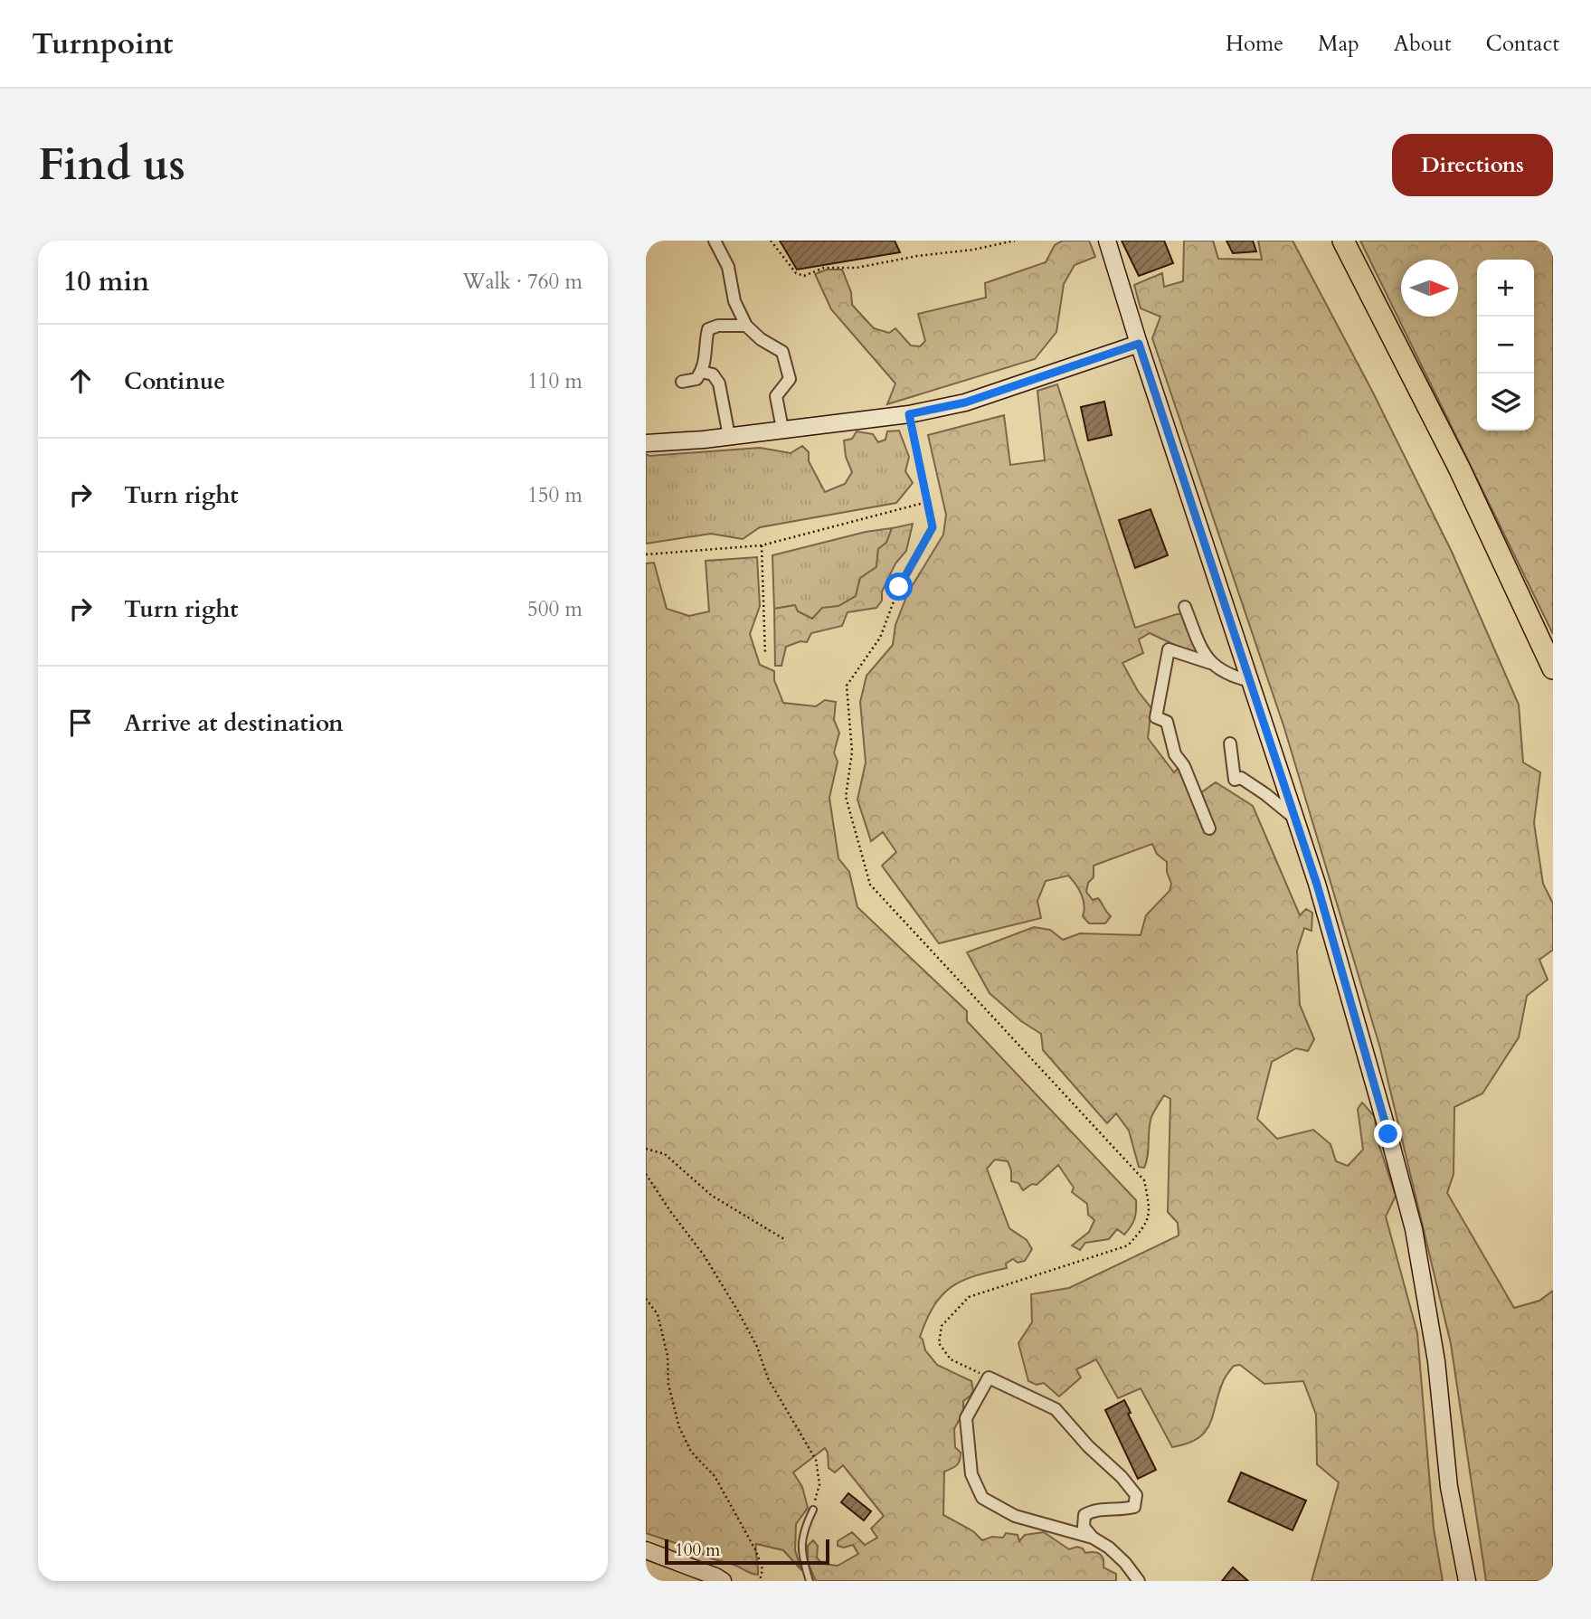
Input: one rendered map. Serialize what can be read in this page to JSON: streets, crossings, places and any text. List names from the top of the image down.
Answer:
{
  "scale_bar": "100 m",
  "north": "right",
  "page": {
    "header": "Turnpoint",
    "nav": [
      "Home",
      "Map",
      "About",
      "Contact"
    ],
    "buttons": "Directions",
    "title": "Find us",
    "heading": ["10 min", "Walk · 760 m"],
    "map_buttons": ["+", "−"],
    "list": [
      ["Continue", "110 m"],
      ["Turn right", "150 m"],
      ["Turn right", "500 m"],
      "Arrive at destination"
    ],
    "scale": "100 m"
  }
}
